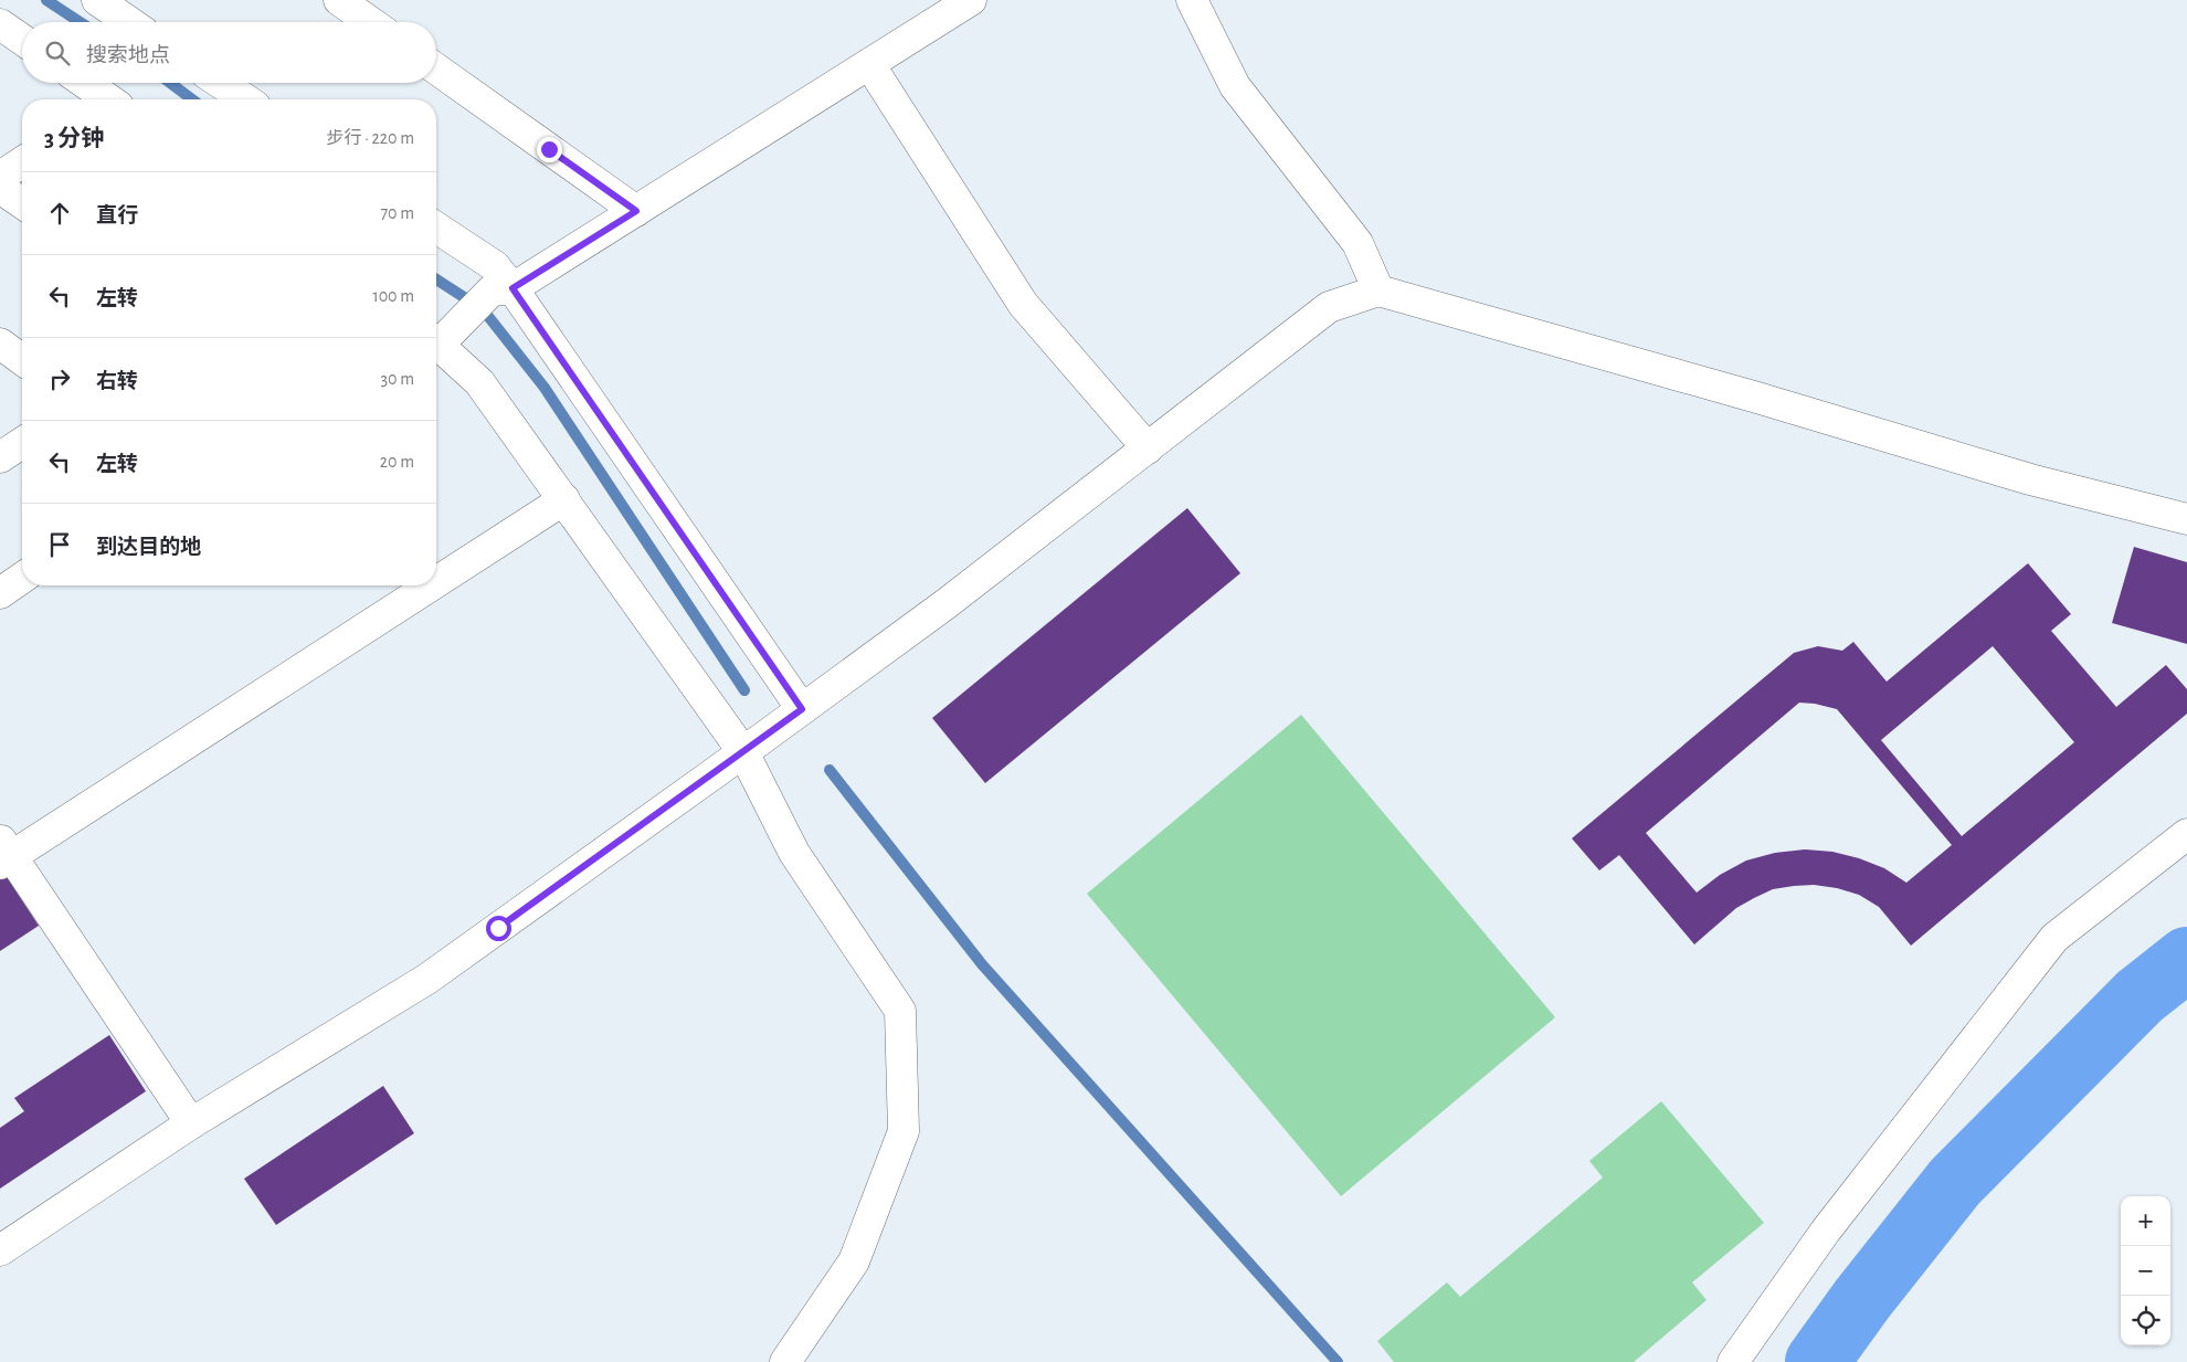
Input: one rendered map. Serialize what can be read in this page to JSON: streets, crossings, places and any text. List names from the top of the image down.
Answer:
{
  "page": {
    "search": "搜索地点",
    "heading": ["3 分钟", "步行 · 220 m"],
    "list": [
      ["直行", "70 m"],
      ["左转", "100 m"],
      ["右转", "30 m"],
      ["左转", "20 m"],
      "到达目的地"
    ],
    "map_buttons": ["+", "−"]
  }
}
